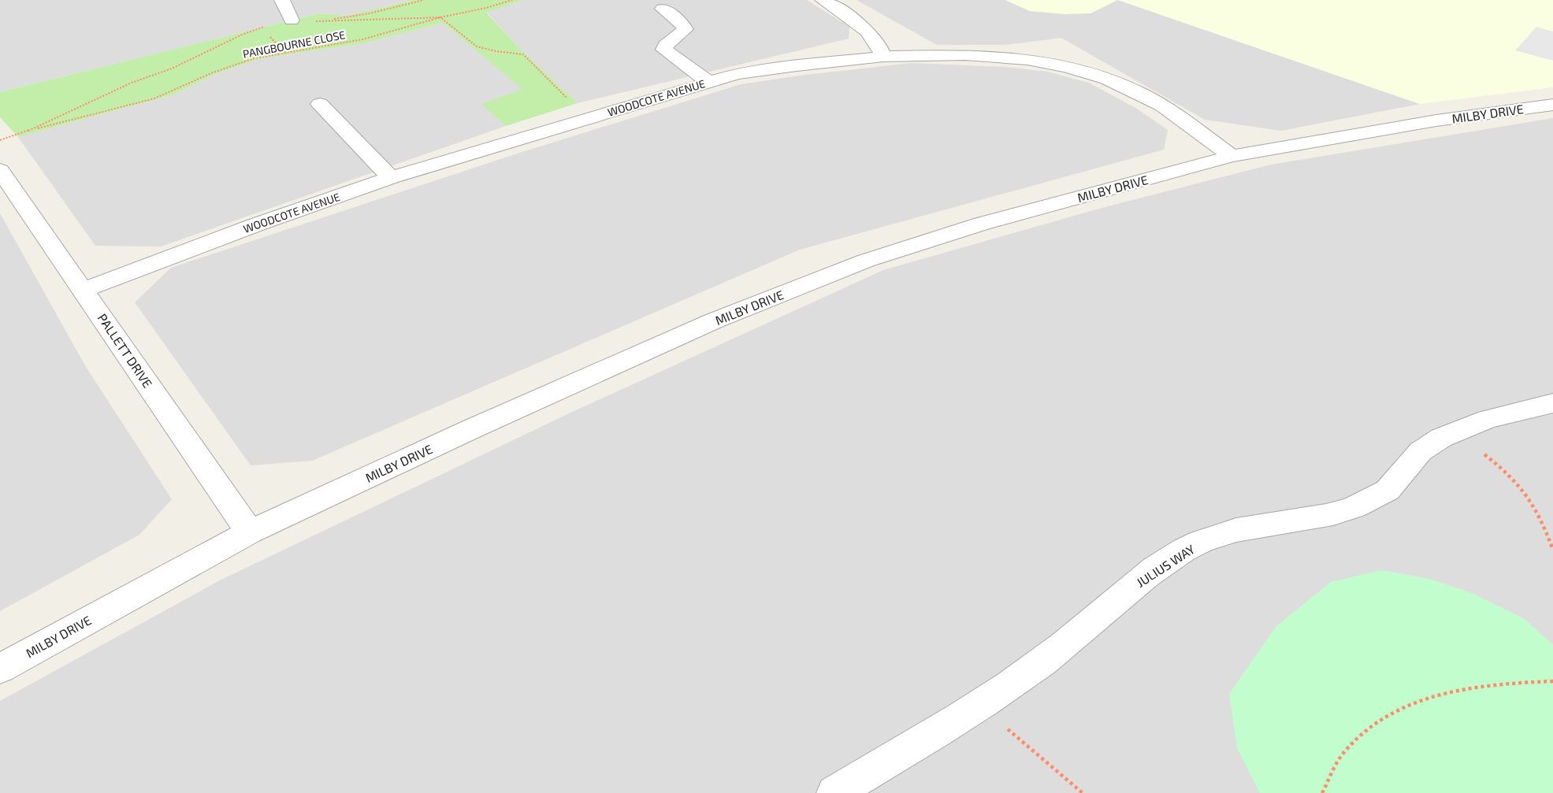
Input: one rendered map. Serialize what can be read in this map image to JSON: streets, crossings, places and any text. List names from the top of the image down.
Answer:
{
  "streets": {
    "street": [
      "WOODCOTE AVENUE",
      "MILBY DRIVE",
      "PALLETT DRIVE",
      "JULIUS WAY"
    ],
    "path": ["PANGBOURNE CLOSE"]
  },
  "crossings": [
    ["WOODCOTE AVENUE", "MILBY DRIVE"],
    ["WOODCOTE AVENUE", "PALLETT DRIVE"],
    ["MILBY DRIVE", "PALLETT DRIVE"]
  ]
}
